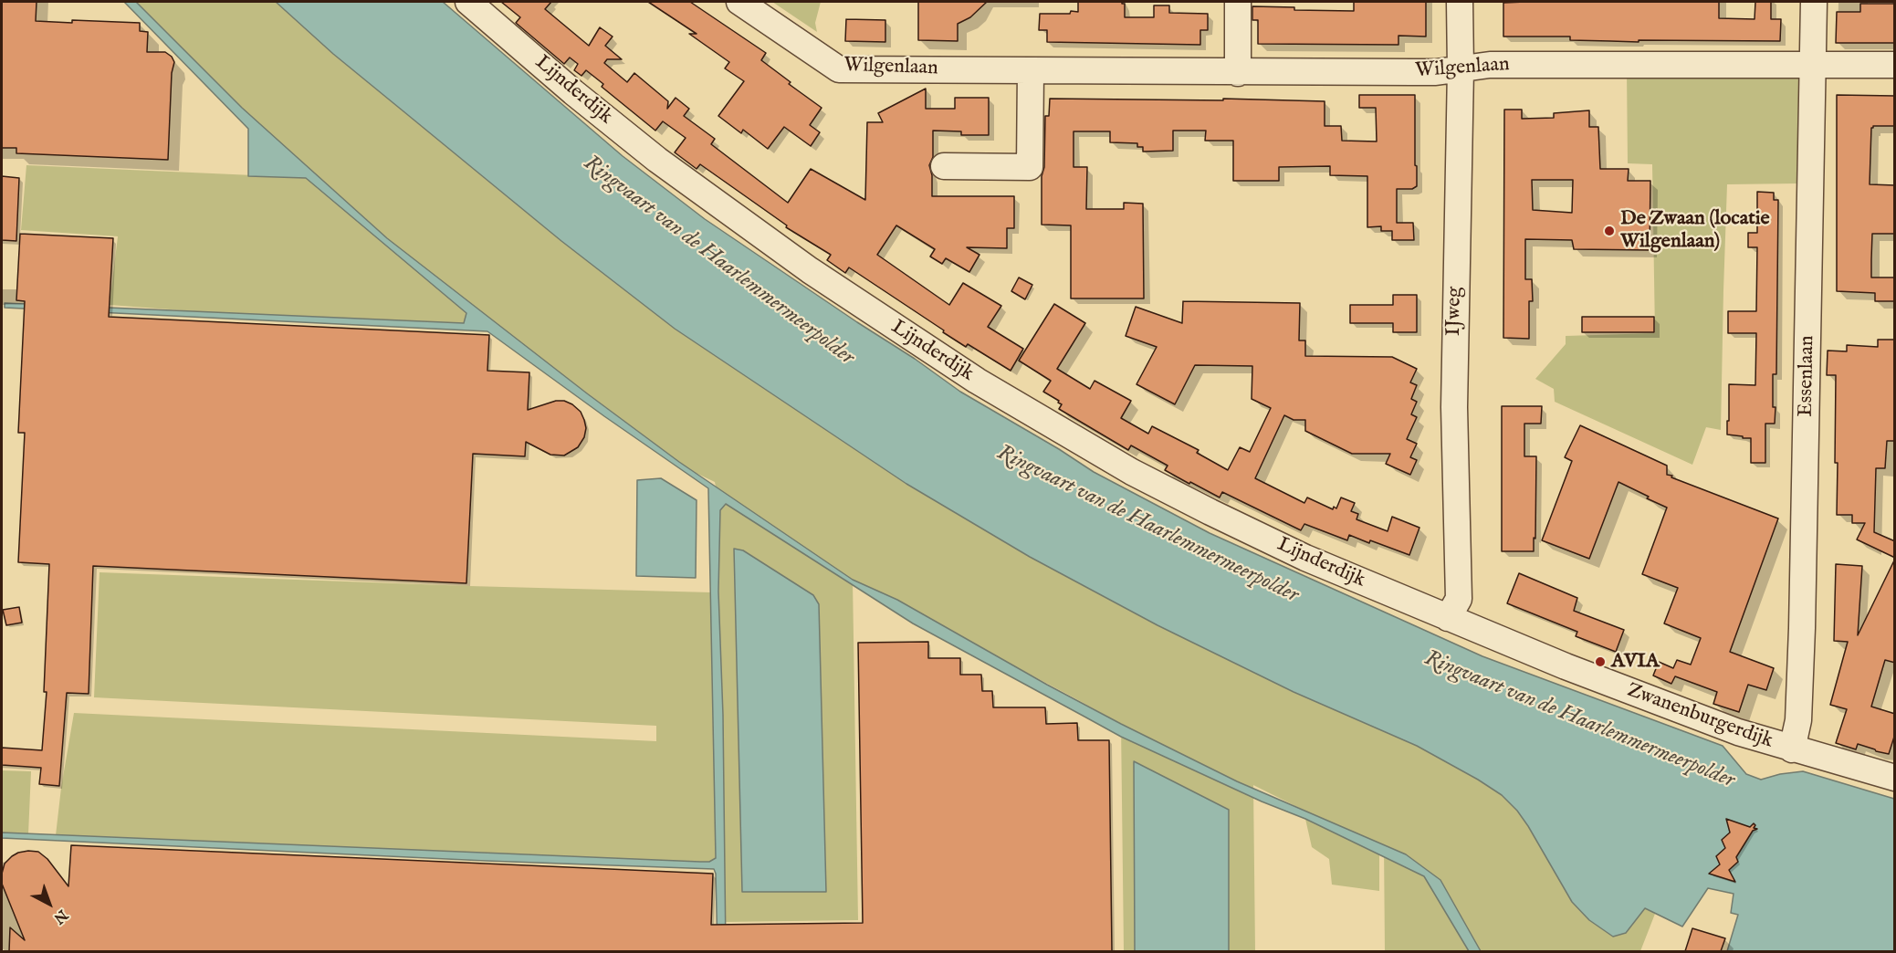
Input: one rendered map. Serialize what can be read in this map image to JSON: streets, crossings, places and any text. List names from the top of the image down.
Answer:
{
  "streets": {
    "street": [
      "Wilgenlaan",
      "Lijnderdijk",
      "IJweg",
      "Essenlaan",
      "Zwanenburgerdijk"
    ]
  },
  "crossings": [
    ["Wilgenlaan", "IJweg"],
    ["Wilgenlaan", "Essenlaan"],
    ["Lijnderdijk", "IJweg"],
    ["Lijnderdijk", "Zwanenburgerdijk"],
    ["IJweg", "Zwanenburgerdijk"],
    ["Essenlaan", "Zwanenburgerdijk"]
  ],
  "water": ["Ringvaart van de Haarlemmermeerpolder"],
  "places": ["De Zwaan (locatie Wilgenlaan)", "AVIA"],
  "north": "bottom right"
}
